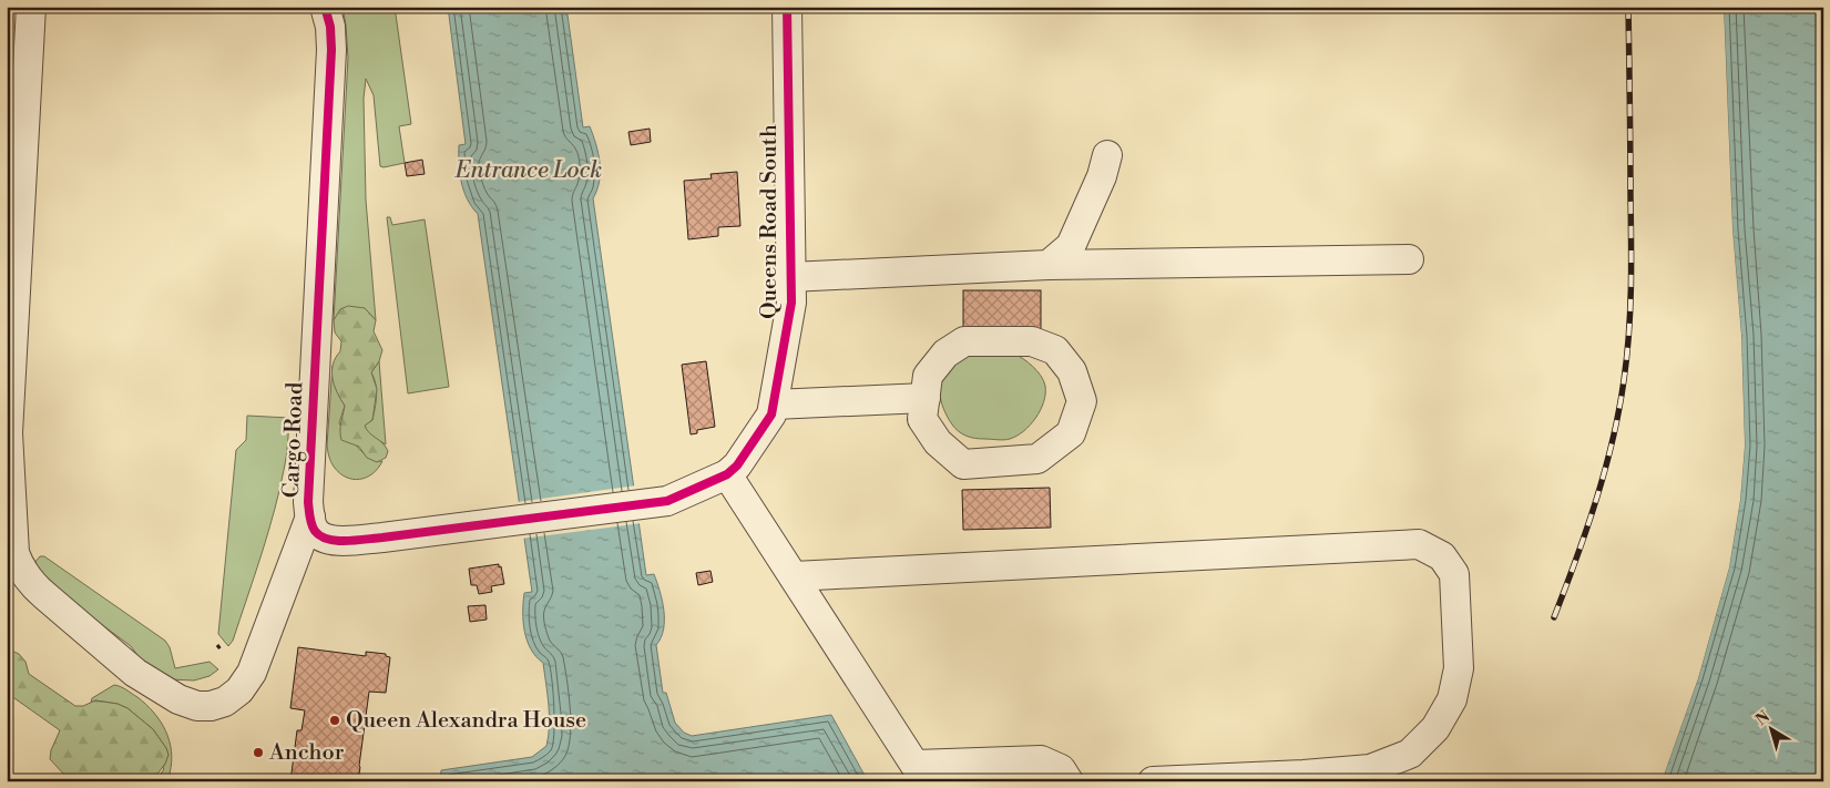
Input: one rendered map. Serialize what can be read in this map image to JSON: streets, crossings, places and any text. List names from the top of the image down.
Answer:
{
  "streets": {
    "street": ["Queens Road South", "Cargo Road"]
  },
  "crossings": [
    ["Queens Road South", "Cargo Road"]
  ],
  "water": ["Entrance Lock"],
  "places": ["Queen Alexandra House", "Anchor"],
  "north": "top left"
}
